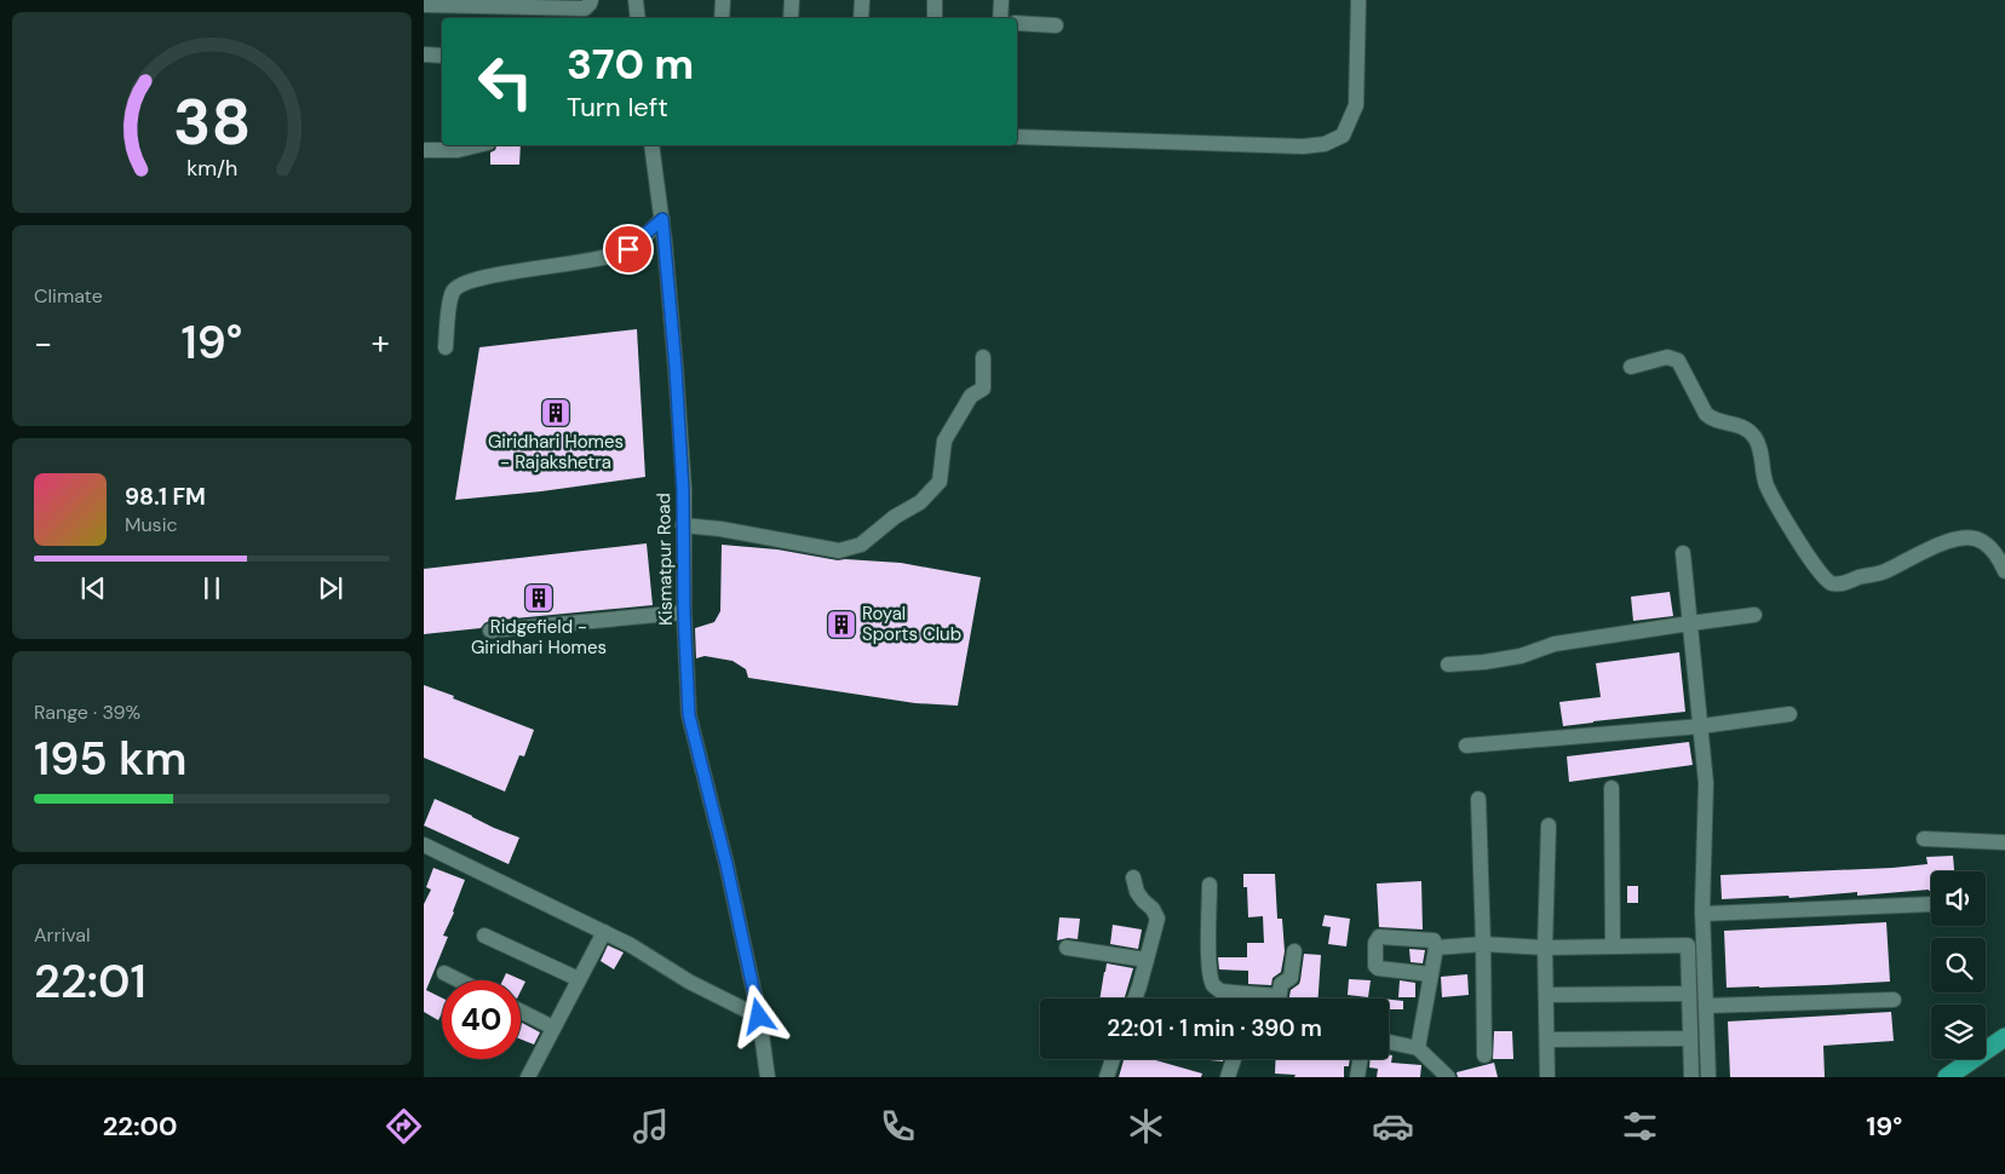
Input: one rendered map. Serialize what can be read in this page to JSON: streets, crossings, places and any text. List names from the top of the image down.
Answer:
{
  "streets": {
    "street": ["Kismatpur Road"]
  },
  "places": {
    "building": ["Giridhari Homes - Rajakshetra", "Ridgefield - Giridhari Homes", "Royal Sports Club"]
  },
  "page": {
    "turn": ["370 m", "Turn left"],
    "tile": [
      "Climate",
      ["Range · 39%", "195 km"],
      ["Arrival", "22:01"]
    ],
    "heat": ["−", "19°", "+"],
    "song": ["98.1 FM", "Music"],
    "limit": "40",
    "trip": "22:01 · 1 min · 390 m",
    "tabs": ["22:00", "19°"],
    "gauge": ["38", "km/h"]
  }
}
